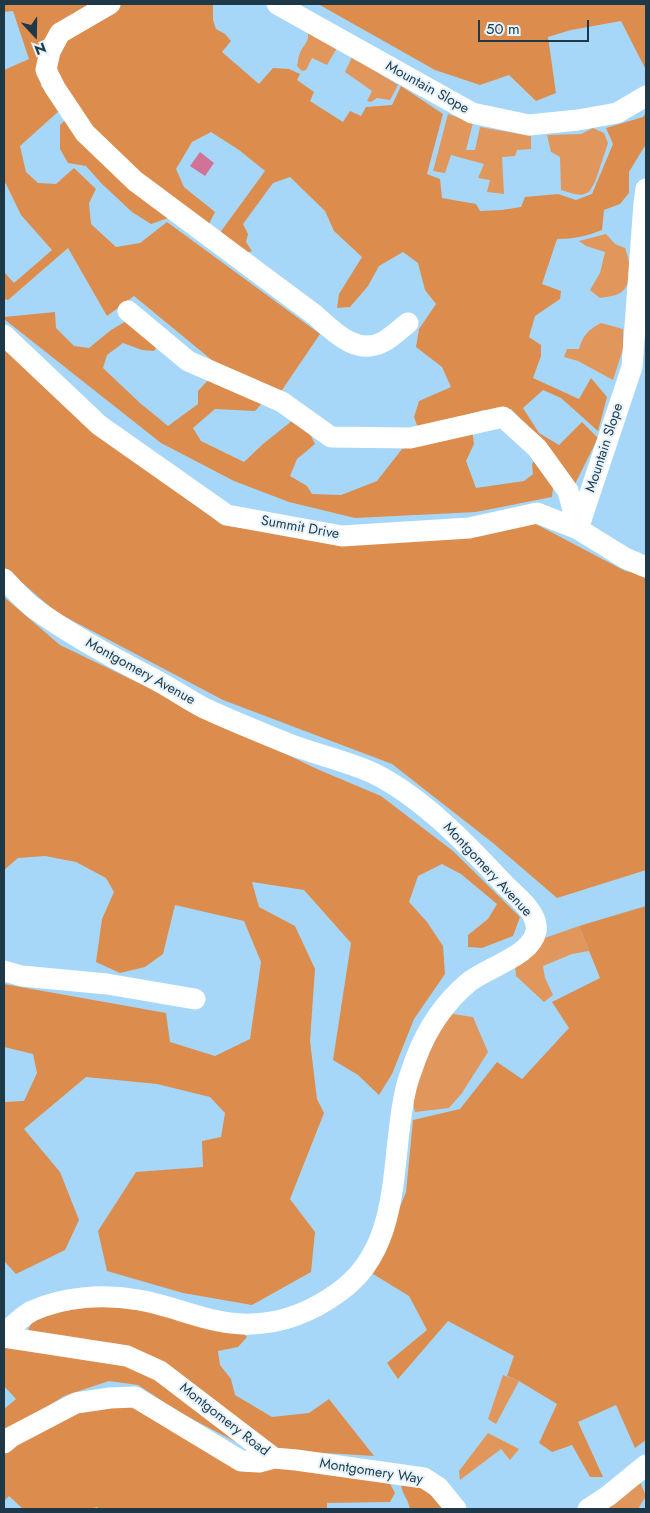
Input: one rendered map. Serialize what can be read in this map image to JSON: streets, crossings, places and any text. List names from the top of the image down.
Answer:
{
  "streets": {
    "street": [
      "Mountain Slope",
      "Summit Drive",
      "Montgomery Avenue",
      "Montgomery Road",
      "Montgomery Way"
    ]
  },
  "crossings": [
    ["Mountain Slope", "Summit Drive"],
    ["Montgomery Avenue", "Montgomery Road"],
    ["Montgomery Road", "Montgomery Way"]
  ],
  "scale_bar": "50 m",
  "north": "bottom"
}
